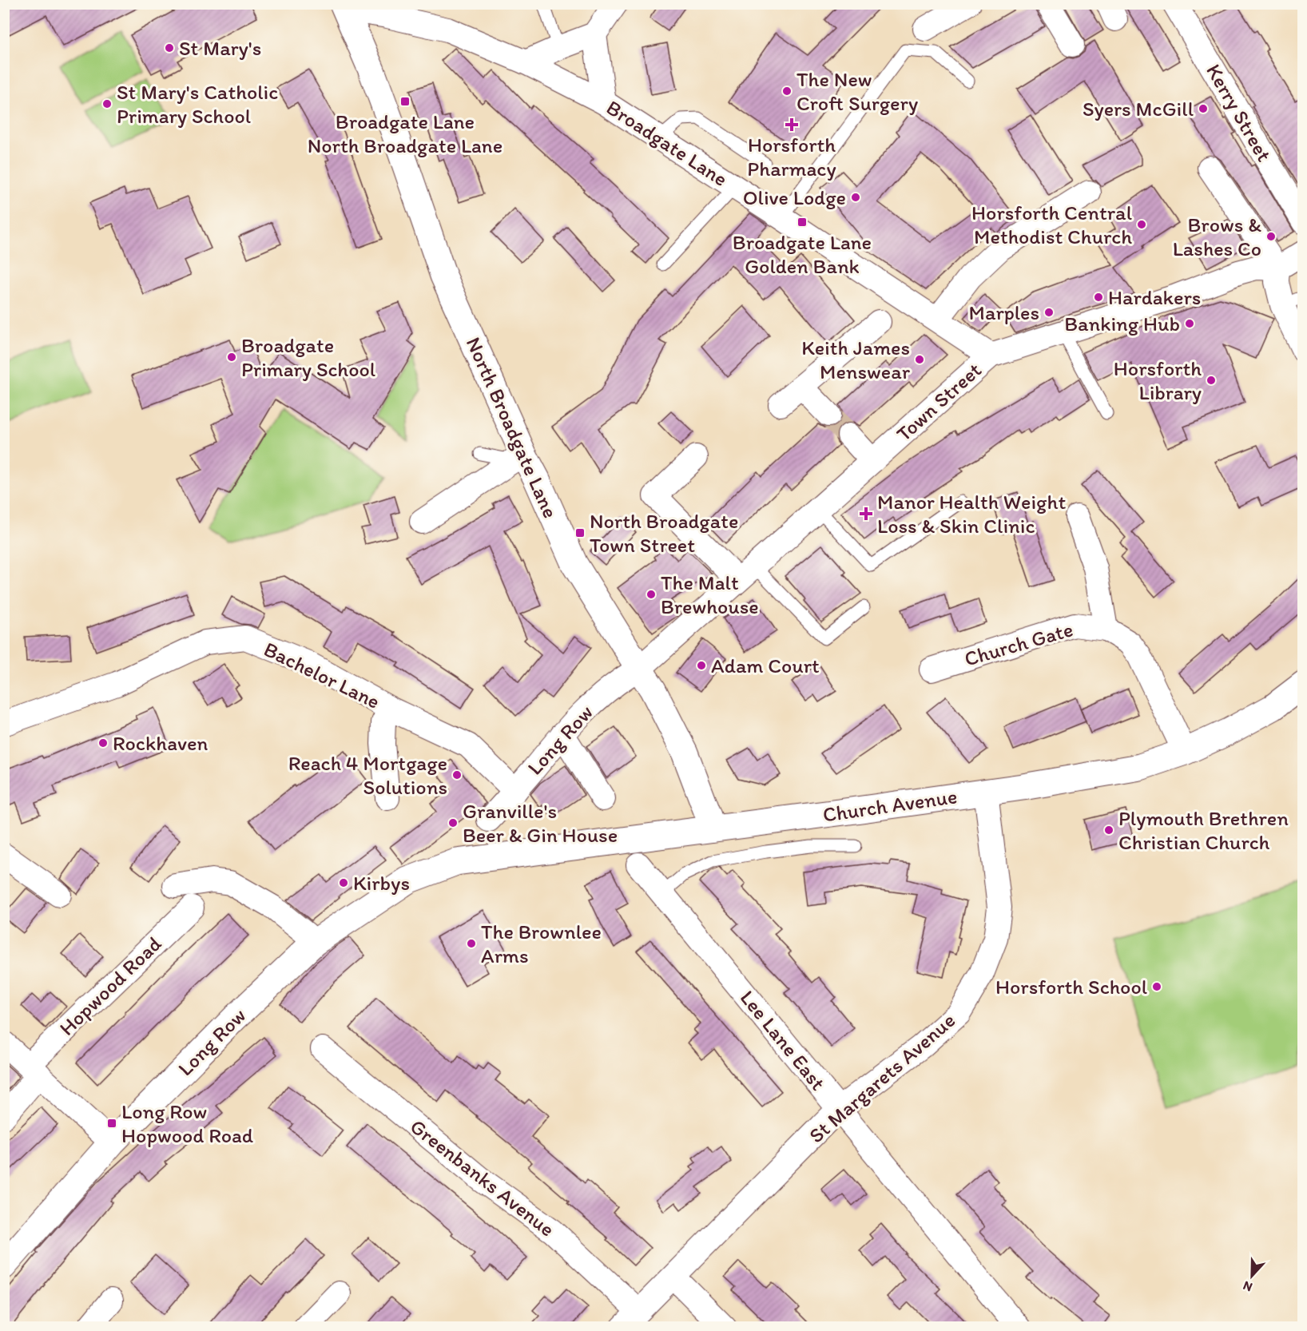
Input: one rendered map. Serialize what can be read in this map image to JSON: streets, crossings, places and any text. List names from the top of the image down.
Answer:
{
  "streets": {
    "street": [
      "Kerry Street",
      "Broadgate Lane",
      "Town Street",
      "North Broadgate Lane",
      "Church Gate",
      "Bachelor Lane",
      "Long Row",
      "Church Avenue",
      "Hopwood Road",
      "Lee Lane East",
      "St Margarets Avenue",
      "Greenbanks Avenue"
    ]
  },
  "crossings": [
    ["Broadgate Lane", "Town Street"],
    ["Broadgate Lane", "North Broadgate Lane"],
    ["Town Street", "North Broadgate Lane"],
    ["Town Street", "Long Row"],
    ["North Broadgate Lane", "Long Row"],
    ["North Broadgate Lane", "Church Avenue"],
    ["Church Gate", "Church Avenue"],
    ["Bachelor Lane", "Long Row"],
    ["Long Row", "Church Avenue"],
    ["Church Avenue", "St Margarets Avenue"],
    ["Lee Lane East", "St Margarets Avenue"],
    ["St Margarets Avenue", "Greenbanks Avenue"]
  ],
  "places": {
    "other": [
      "St Mary's",
      "The New Croft Surgery",
      "St Mary's Catholic Primary School",
      "Syers McGill",
      "Olive Lodge",
      "Horsforth Central Methodist Church",
      "Brows & Lashes Co",
      "Hardakers",
      "Marples",
      "Banking Hub",
      "Broadgate Primary School",
      "Keith James Menswear",
      "Horsforth Library",
      "The Malt Brewhouse",
      "Adam Court",
      "Rockhaven",
      "Reach 4 Mortgage Solutions",
      "Granville's Beer & Gin House",
      "Plymouth Brethren Christian Church",
      "Kirbys",
      "The Brownlee Arms",
      "Horsforth School"
    ],
    "transit": [
      "Broadgate Lane North Broadgate Lane",
      "Broadgate Lane Golden Bank",
      "North Broadgate Town Street",
      "Long Row Hopwood Road"
    ],
    "health": ["Horsforth Pharmacy", "Manor Health Weight Loss & Skin Clinic"]
  },
  "north": "bottom"
}
